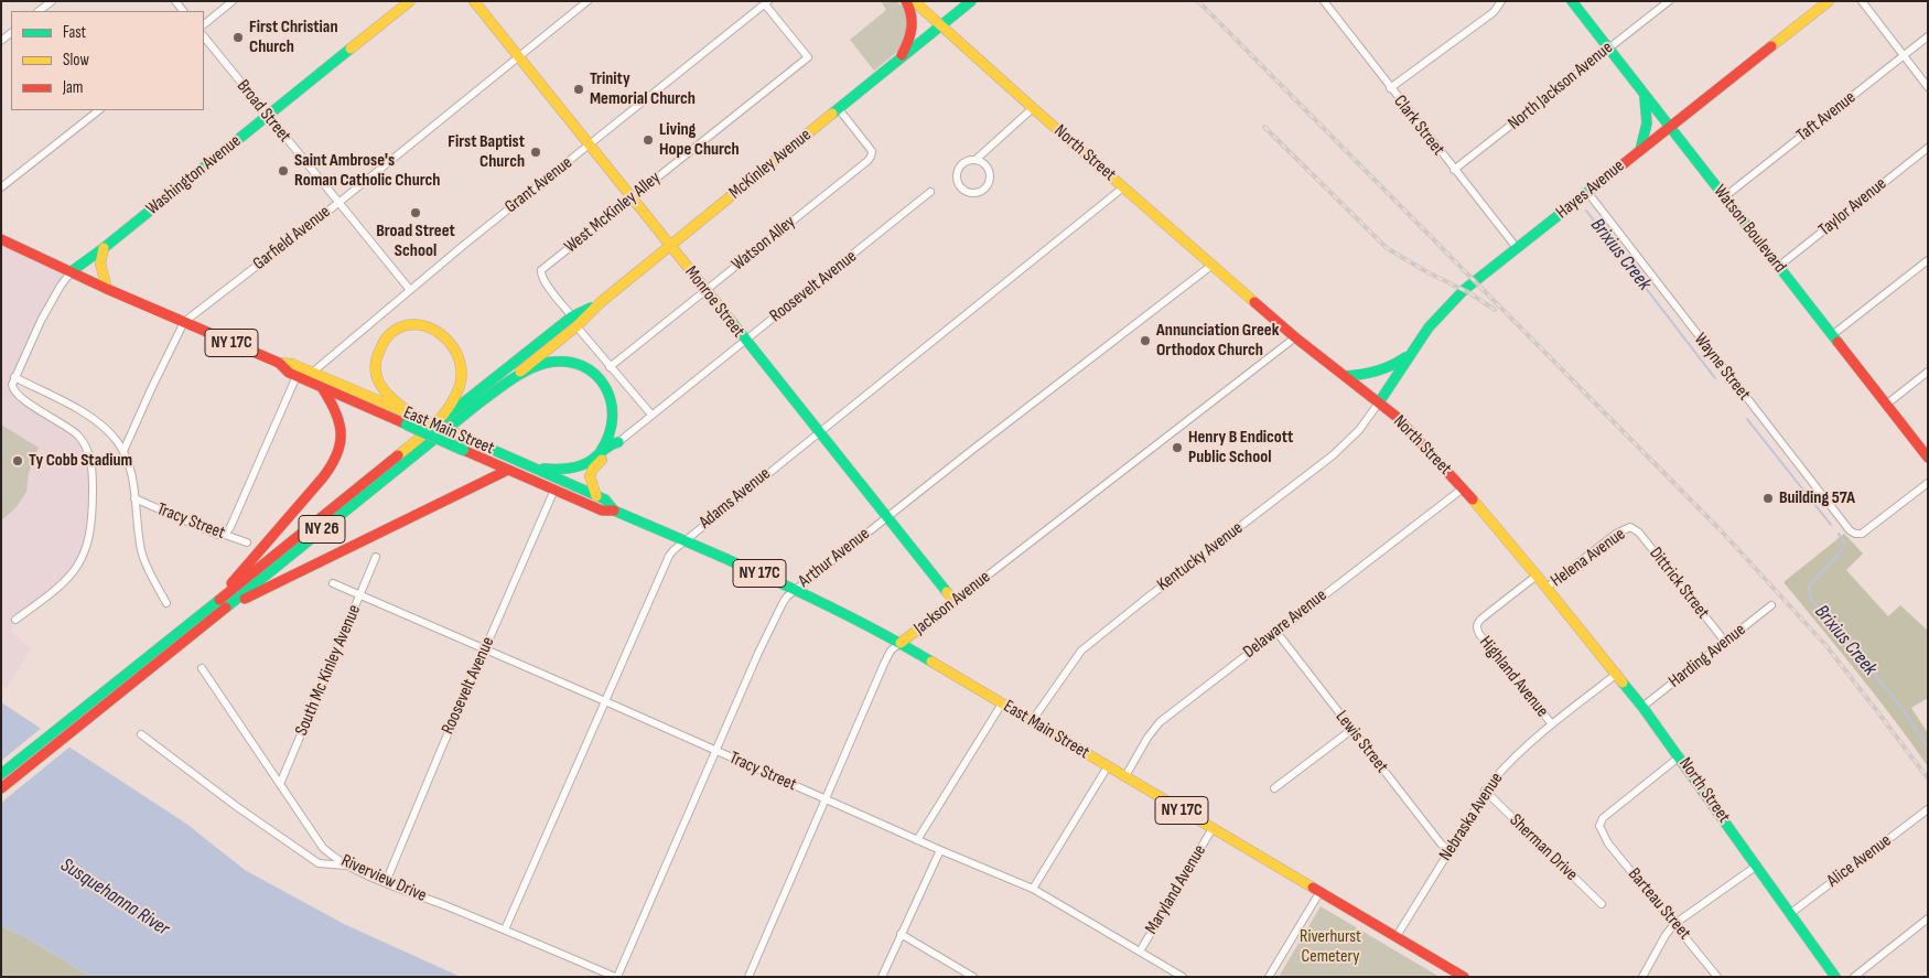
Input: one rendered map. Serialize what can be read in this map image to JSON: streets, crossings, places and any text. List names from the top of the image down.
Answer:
{
  "streets": {
    "street": [
      "North Jackson Avenue",
      "Broad Street",
      "Taft Avenue",
      "Clark Street",
      "North Street",
      "McKinley Avenue",
      "Washington Avenue",
      "Grant Avenue",
      "Hayes Avenue",
      "Taylor Avenue",
      "West McKinley Alley",
      "Watson Boulevard",
      "Garfield Avenue",
      "Watson Alley",
      "Roosevelt Avenue",
      "Monroe Street",
      "NY 17C",
      "Wayne Street",
      "East Main Street",
      "Adams Avenue",
      "Tracy Street",
      "NY 26",
      "Kentucky Avenue",
      "Arthur Avenue",
      "Helena Avenue",
      "Dittrick Street",
      "Jackson Avenue",
      "Delaware Avenue",
      "Harding Avenue",
      "South Mc Kinley Avenue",
      "Highland Avenue",
      "Lewis Street",
      "Nebraska Avenue",
      "Sherman Drive",
      "Alice Avenue",
      "Riverview Drive",
      "Maryland Avenue",
      "Barteau Street"
    ]
  },
  "crossings": [
    ["North Jackson Avenue", "Clark Street"],
    ["North Jackson Avenue", "Watson Boulevard"],
    ["Broad Street", "Washington Avenue"],
    ["Broad Street", "Grant Avenue"],
    ["Broad Street", "Garfield Avenue"],
    ["Taft Avenue", "Watson Boulevard"],
    ["Clark Street", "Hayes Avenue"],
    ["North Street", "McKinley Avenue"],
    ["North Street", "Hayes Avenue"],
    ["North Street", "Adams Avenue"],
    ["North Street", "Kentucky Avenue"],
    ["North Street", "Arthur Avenue"],
    ["North Street", "Helena Avenue"],
    ["North Street", "Jackson Avenue"],
    ["North Street", "Delaware Avenue"],
    ["North Street", "Harding Avenue"],
    ["North Street", "Highland Avenue"],
    ["North Street", "Nebraska Avenue"],
    ["North Street", "Alice Avenue"],
    ["North Street", "Barteau Street"],
    ["McKinley Avenue", "West McKinley Alley"],
    ["McKinley Avenue", "Watson Alley"],
    ["McKinley Avenue", "Monroe Street"],
    ["McKinley Avenue", "NY 26"],
    ["Washington Avenue", "East Main Street"],
    ["Grant Avenue", "West McKinley Alley"],
    ["Grant Avenue", "Monroe Street"],
    ["Grant Avenue", "East Main Street"],
    ["Hayes Avenue", "Watson Boulevard"],
    ["Hayes Avenue", "Wayne Street"],
    ["Hayes Avenue", "Kentucky Avenue"],
    ["Taylor Avenue", "Watson Boulevard"],
    ["West McKinley Alley", "Monroe Street"],
    ["Garfield Avenue", "Monroe Street"],
    ["Garfield Avenue", "East Main Street"],
    ["Watson Alley", "Monroe Street"],
    ["Roosevelt Avenue", "Monroe Street"],
    ["Roosevelt Avenue", "East Main Street"],
    ["Roosevelt Avenue", "Tracy Street"],
    ["Roosevelt Avenue", "Riverview Drive"],
    ["Monroe Street", "Adams Avenue"],
    ["Monroe Street", "Arthur Avenue"],
    ["Monroe Street", "Jackson Avenue"],
    ["East Main Street", "Adams Avenue"],
    ["East Main Street", "NY 26"],
    ["East Main Street", "Kentucky Avenue"],
    ["East Main Street", "Arthur Avenue"],
    ["East Main Street", "Jackson Avenue"],
    ["East Main Street", "Delaware Avenue"],
    ["East Main Street", "Nebraska Avenue"],
    ["East Main Street", "Maryland Avenue"],
    ["Adams Avenue", "Tracy Street"],
    ["Adams Avenue", "Riverview Drive"],
    ["Tracy Street", "Arthur Avenue"],
    ["Tracy Street", "Jackson Avenue"],
    ["Tracy Street", "South Mc Kinley Avenue"],
    ["Tracy Street", "Maryland Avenue"],
    ["Arthur Avenue", "Riverview Drive"],
    ["Helena Avenue", "Dittrick Street"],
    ["Dittrick Street", "Harding Avenue"],
    ["Delaware Avenue", "Lewis Street"],
    ["South Mc Kinley Avenue", "Riverview Drive"],
    ["Highland Avenue", "Nebraska Avenue"],
    ["Lewis Street", "Nebraska Avenue"],
    ["Nebraska Avenue", "Sherman Drive"]
  ],
  "water": ["Brixius Creek", "Susquehanna River"],
  "parks": ["Riverhurst Cemetery"],
  "places": [
    "First Christian Church",
    "Trinity Memorial Church",
    "Living Hope Church",
    "First Baptist Church",
    "Saint Ambrose's Roman Catholic Church",
    "Broad Street School",
    "Annunciation Greek Orthodox Church",
    "Henry B Endicott Public School",
    "Ty Cobb Stadium",
    "Building 57A"
  ],
  "legend": ["Fast", "Slow", "Jam"]
}
